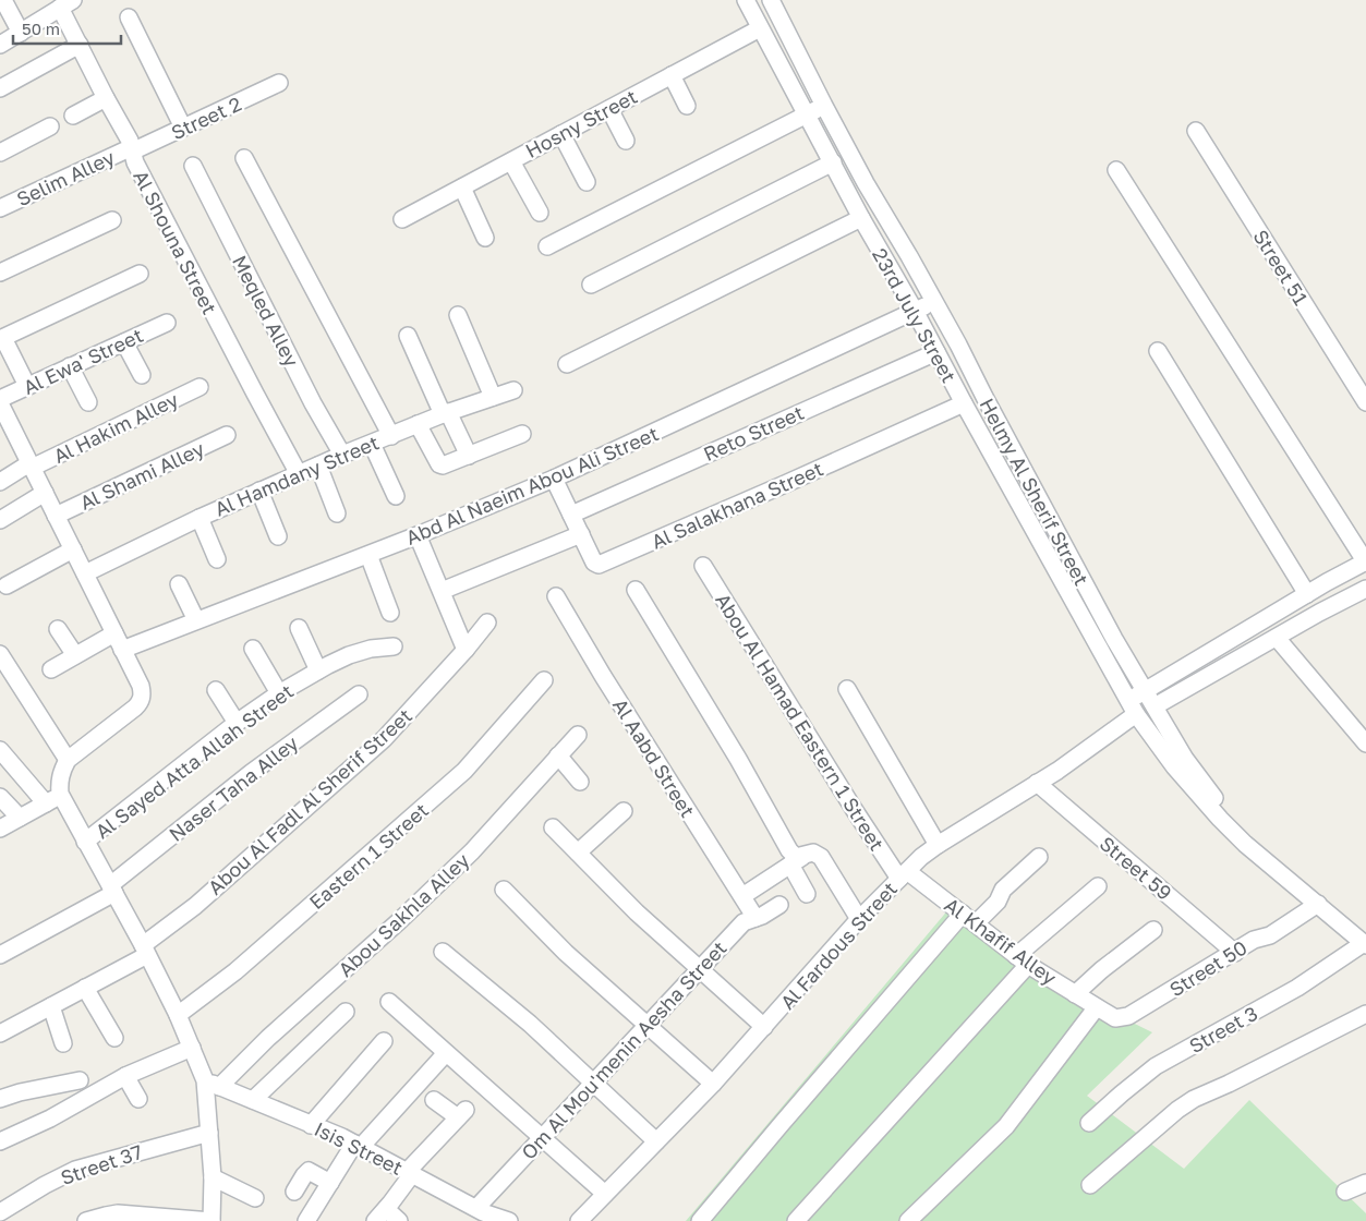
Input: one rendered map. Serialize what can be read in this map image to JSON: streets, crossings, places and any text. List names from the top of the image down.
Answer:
{
  "streets": {
    "street": [
      "Street 2",
      "Hosny Street",
      "Selim Alley",
      "Al Shouna Street",
      "Street 51",
      "Meqled Alley",
      "23rd July Street",
      "Al Ewa' Street",
      "Al Hakim Alley",
      "Reto Street",
      "Al Shami Alley",
      "Al Hamdany Street",
      "Abd Al Naeim Abou Ali Street",
      "Helmy Al Sherif Street",
      "Al Salakhana Street",
      "Abou Al Hamad Eastern 1 Street",
      "Al Aabd Street",
      "Al Sayed Atta Allah Street",
      "Naser Taha Alley",
      "Abou Al Fadl Al Sherif Street",
      "Eastern 1 Street",
      "Street 59",
      "Abou Sakhla Alley",
      "Al Khafif Alley",
      "Al Fardous Street",
      "Street 50",
      "Street 3",
      "Om Al Mou'menin Aesha Street",
      "Isis Street",
      "Street 37"
    ]
  },
  "crossings": [
    ["Street 2", "Selim Alley"],
    ["Street 2", "Al Shouna Street"],
    ["Hosny Street", "23rd July Street"],
    ["Selim Alley", "Al Shouna Street"],
    ["Al Shouna Street", "Al Hamdany Street"],
    ["Meqled Alley", "Al Hamdany Street"],
    ["23rd July Street", "Reto Street"],
    ["23rd July Street", "Abd Al Naeim Abou Ali Street"],
    ["23rd July Street", "Al Salakhana Street"],
    ["23rd July Street", "Al Fardous Street"],
    ["Reto Street", "Al Salakhana Street"],
    ["Abd Al Naeim Abou Ali Street", "Helmy Al Sherif Street"],
    ["Abd Al Naeim Abou Ali Street", "Al Salakhana Street"],
    ["Helmy Al Sherif Street", "Al Fardous Street"],
    ["Helmy Al Sherif Street", "Street 3"],
    ["Abou Al Hamad Eastern 1 Street", "Al Khafif Alley"],
    ["Abou Al Hamad Eastern 1 Street", "Al Fardous Street"],
    ["Al Aabd Street", "Om Al Mou'menin Aesha Street"],
    ["Street 59", "Al Fardous Street"],
    ["Street 59", "Street 50"],
    ["Abou Sakhla Alley", "Isis Street"],
    ["Al Khafif Alley", "Al Fardous Street"],
    ["Al Khafif Alley", "Street 50"],
    ["Om Al Mou'menin Aesha Street", "Isis Street"]
  ],
  "scale_bar": "50 m"
}
